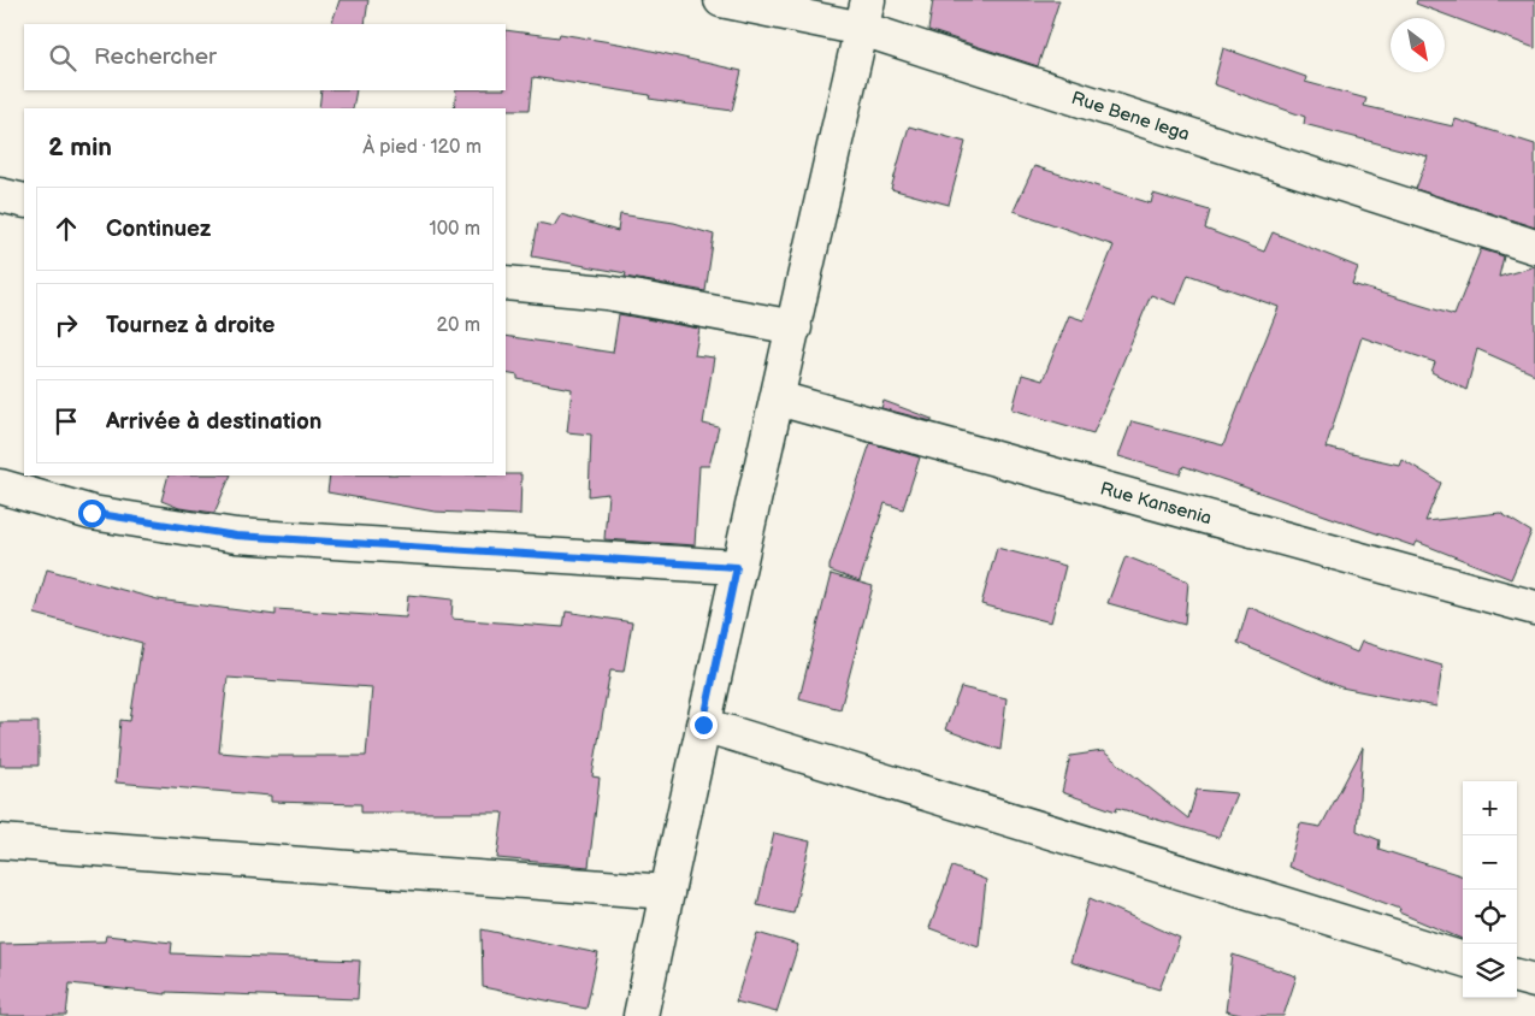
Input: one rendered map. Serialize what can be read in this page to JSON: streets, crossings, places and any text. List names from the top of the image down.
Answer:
{
  "streets": {
    "street": ["Rue Bene lega", "Rue Kansenia"]
  },
  "north": "bottom right",
  "page": {
    "search": "Rechercher",
    "heading": ["2 min", "À pied · 120 m"],
    "list": [
      ["Continuez", "100 m"],
      ["Tournez à droite", "20 m"],
      "Arrivée à destination"
    ],
    "map_buttons": ["+", "−"]
  }
}
